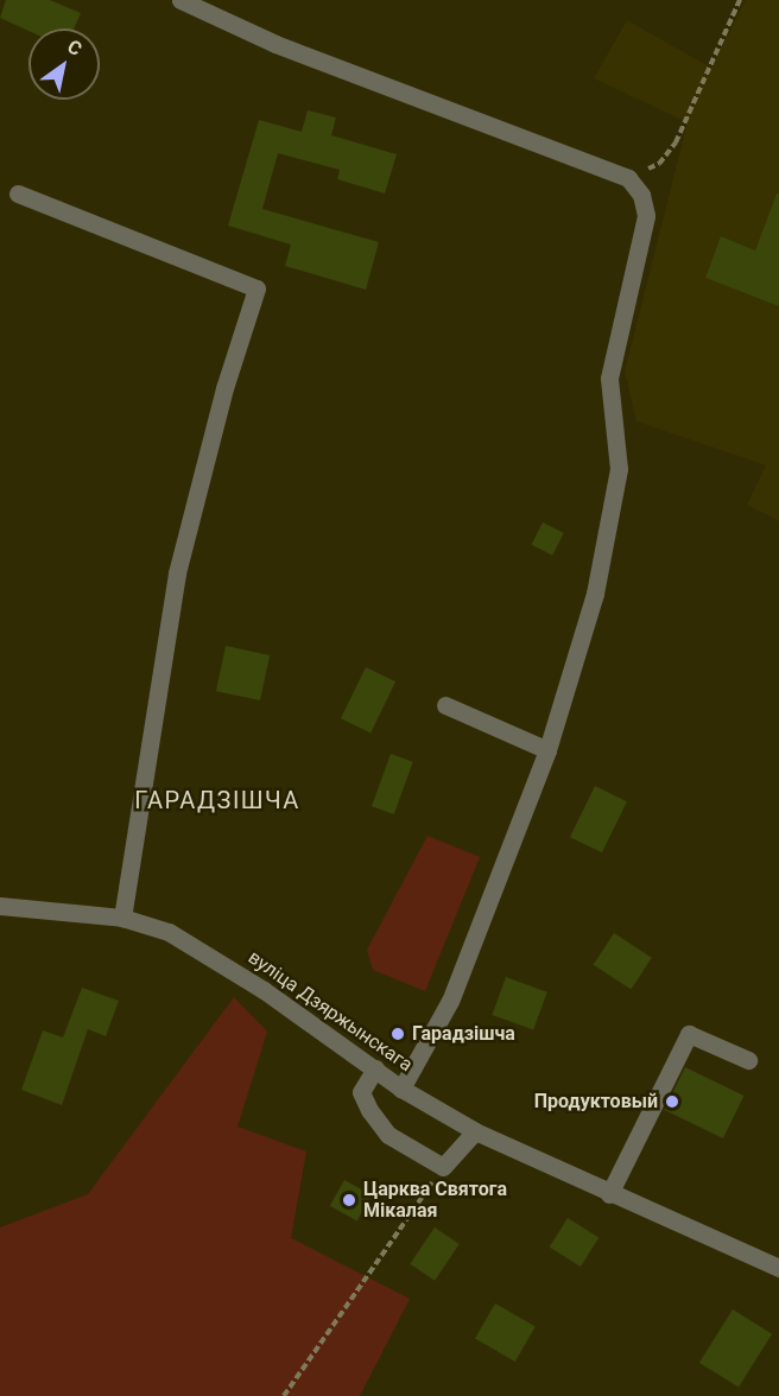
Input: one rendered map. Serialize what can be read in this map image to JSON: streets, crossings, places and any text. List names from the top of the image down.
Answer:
{
  "streets": {
    "street": ["вуліца Дзяржынскага"]
  },
  "districts": ["ГАРАДЗІШЧА"],
  "places": ["Гарадзішча", "Продуктовый", "Царква Святога Мікалая"],
  "north": "top right"
}
